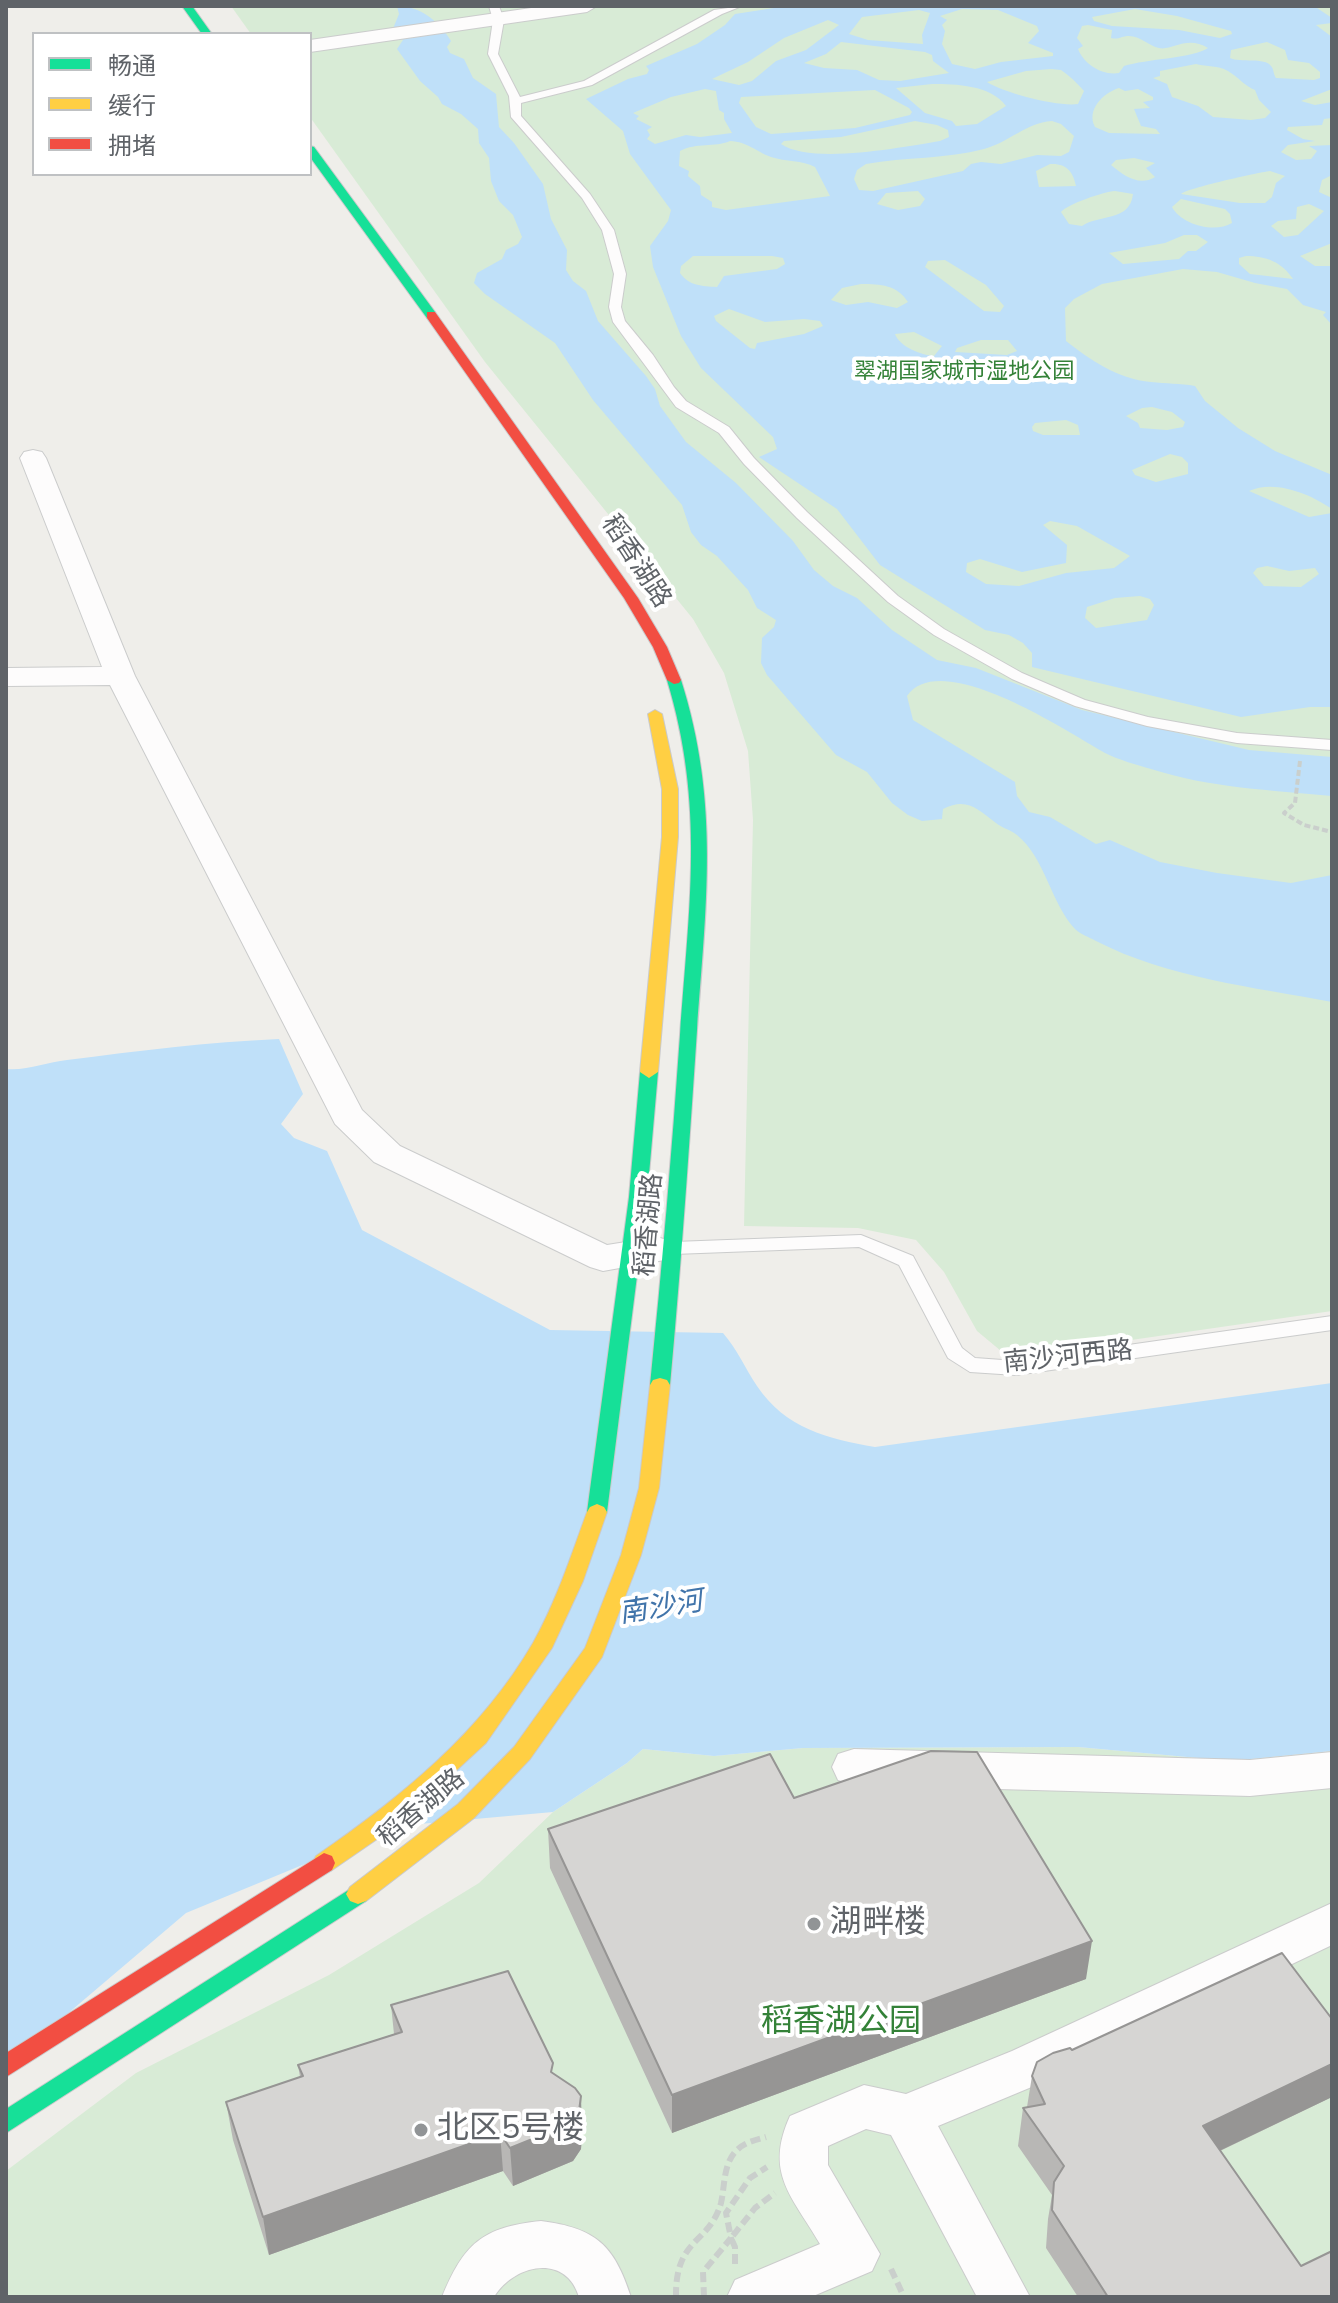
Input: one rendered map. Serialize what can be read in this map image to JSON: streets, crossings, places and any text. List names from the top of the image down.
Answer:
{
  "streets": {
    "street": ["稻香湖路"],
    "lane": ["南沙河西路"]
  },
  "crossings": [
    ["稻香湖路", "南沙河西路"]
  ],
  "water": ["南沙河"],
  "parks": ["翠湖国家城市湿地公园", "稻香湖公园"],
  "places": ["湖畔楼", "北区5号楼"],
  "legend": ["畅通", "缓行", "拥堵"]
}
